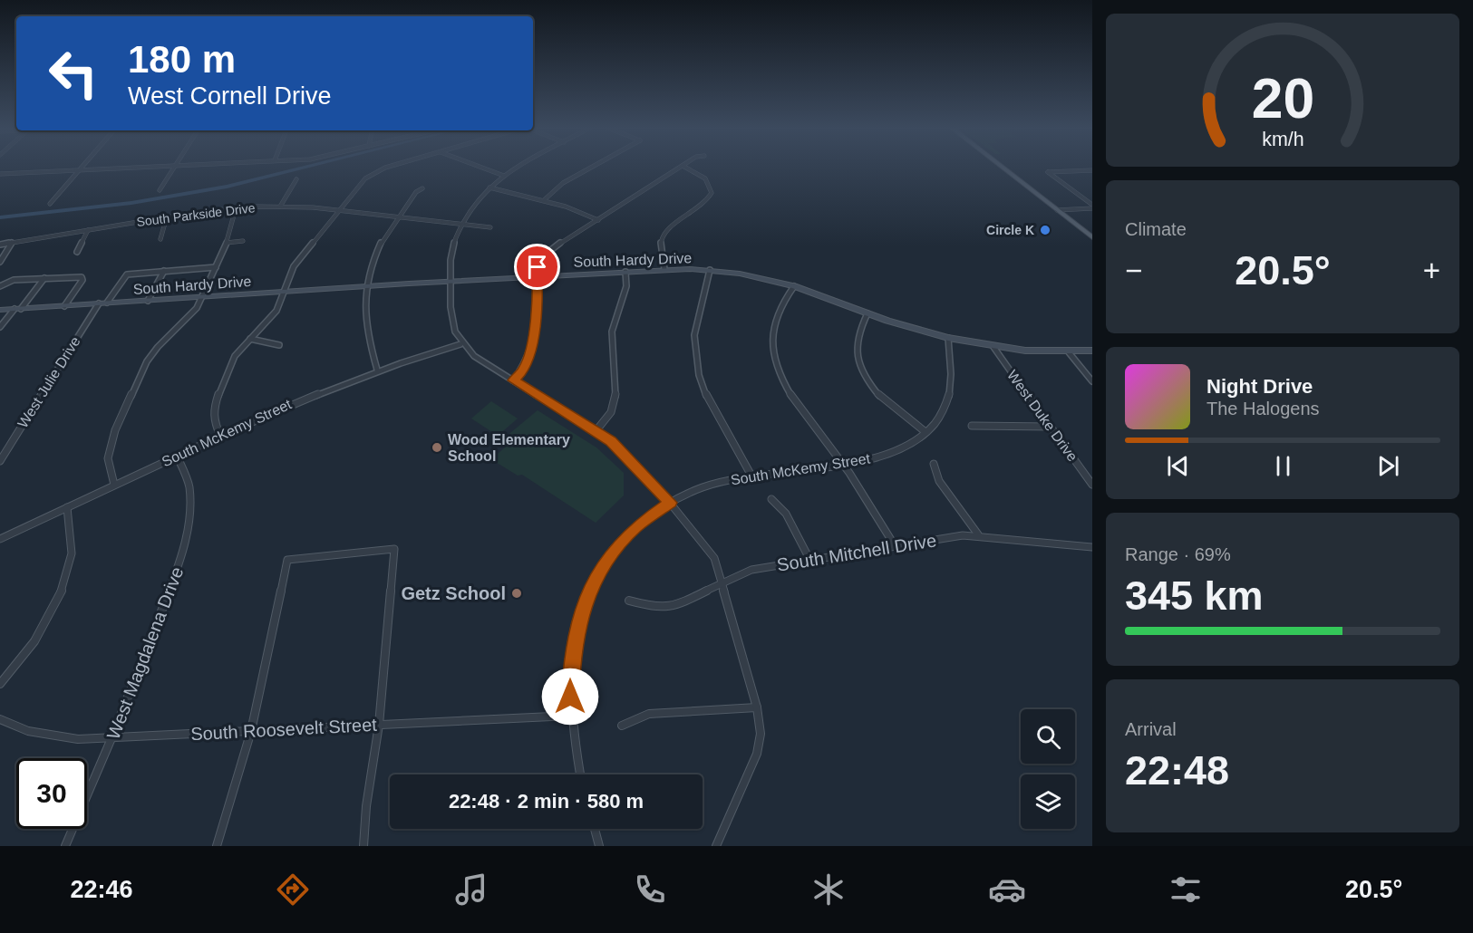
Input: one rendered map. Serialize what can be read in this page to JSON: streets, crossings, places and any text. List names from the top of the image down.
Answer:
{
  "streets": {
    "street": [
      "South Parkside Drive",
      "South Hardy Drive",
      "West Julie Drive",
      "West Duke Drive",
      "South McKemy Street",
      "South Mitchell Drive",
      "West Magdalena Drive",
      "South Roosevelt Street"
    ]
  },
  "crossings": [
    ["South Hardy Drive", "West Julie Drive"],
    ["South Hardy Drive", "West Duke Drive"],
    ["South Hardy Drive", "South McKemy Street"],
    ["South McKemy Street", "West Magdalena Drive"],
    ["South McKemy Street", "South Roosevelt Street"],
    ["West Magdalena Drive", "South Roosevelt Street"]
  ],
  "places": ["Circle K", "Wood Elementary School", "Getz School"],
  "page": {
    "turn": ["180 m", "West Cornell Drive"],
    "tile": [
      "Climate",
      ["Range · 69%", "345 km"],
      ["Arrival", "22:48"]
    ],
    "heat": ["−", "20.5°", "+"],
    "song": ["Night Drive", "The Halogens"],
    "limit": "30",
    "trip": "22:48 · 2 min · 580 m",
    "tabs": ["22:46", "20.5°"],
    "gauge": ["20", "km/h"]
  }
}
